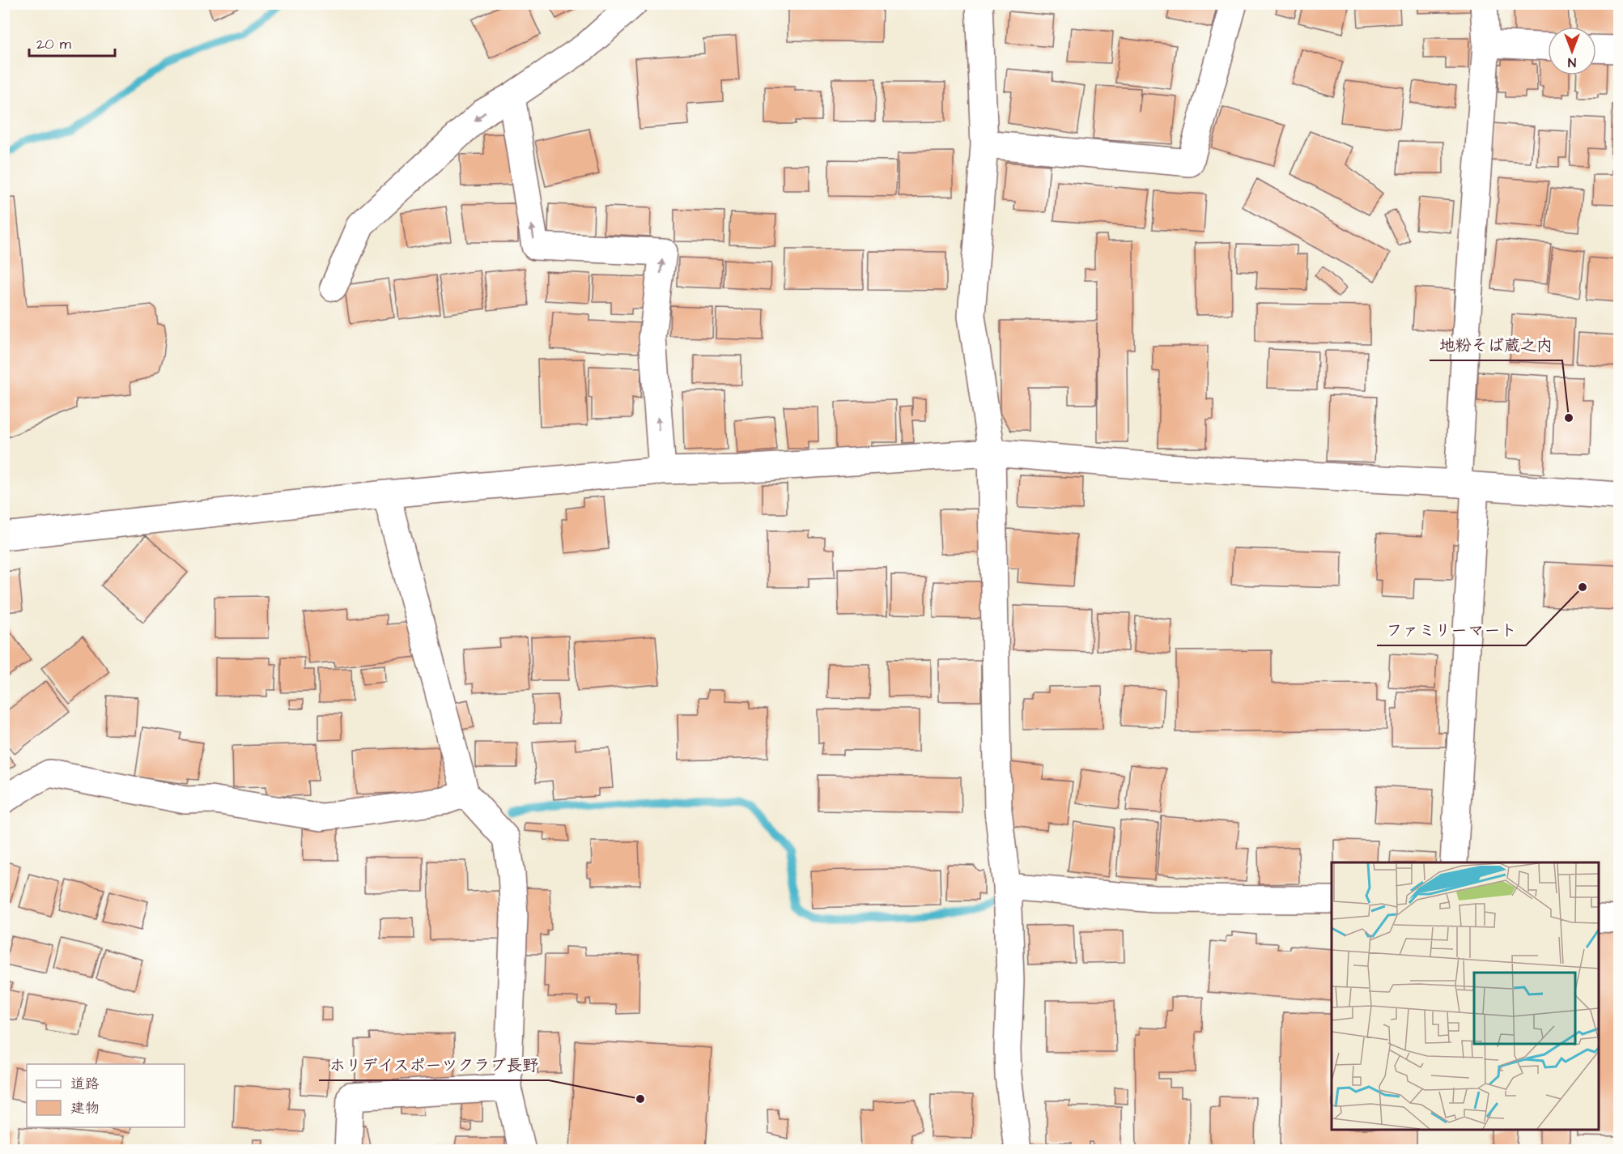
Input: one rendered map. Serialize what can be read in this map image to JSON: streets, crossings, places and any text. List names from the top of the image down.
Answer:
{
  "places": ["地粉そば蔵之内", "ファミリーマート", "ホリデイスポーツクラブ長野"],
  "legend": ["道路", "建物"],
  "scale_bar": "20 m",
  "north": "bottom"
}
